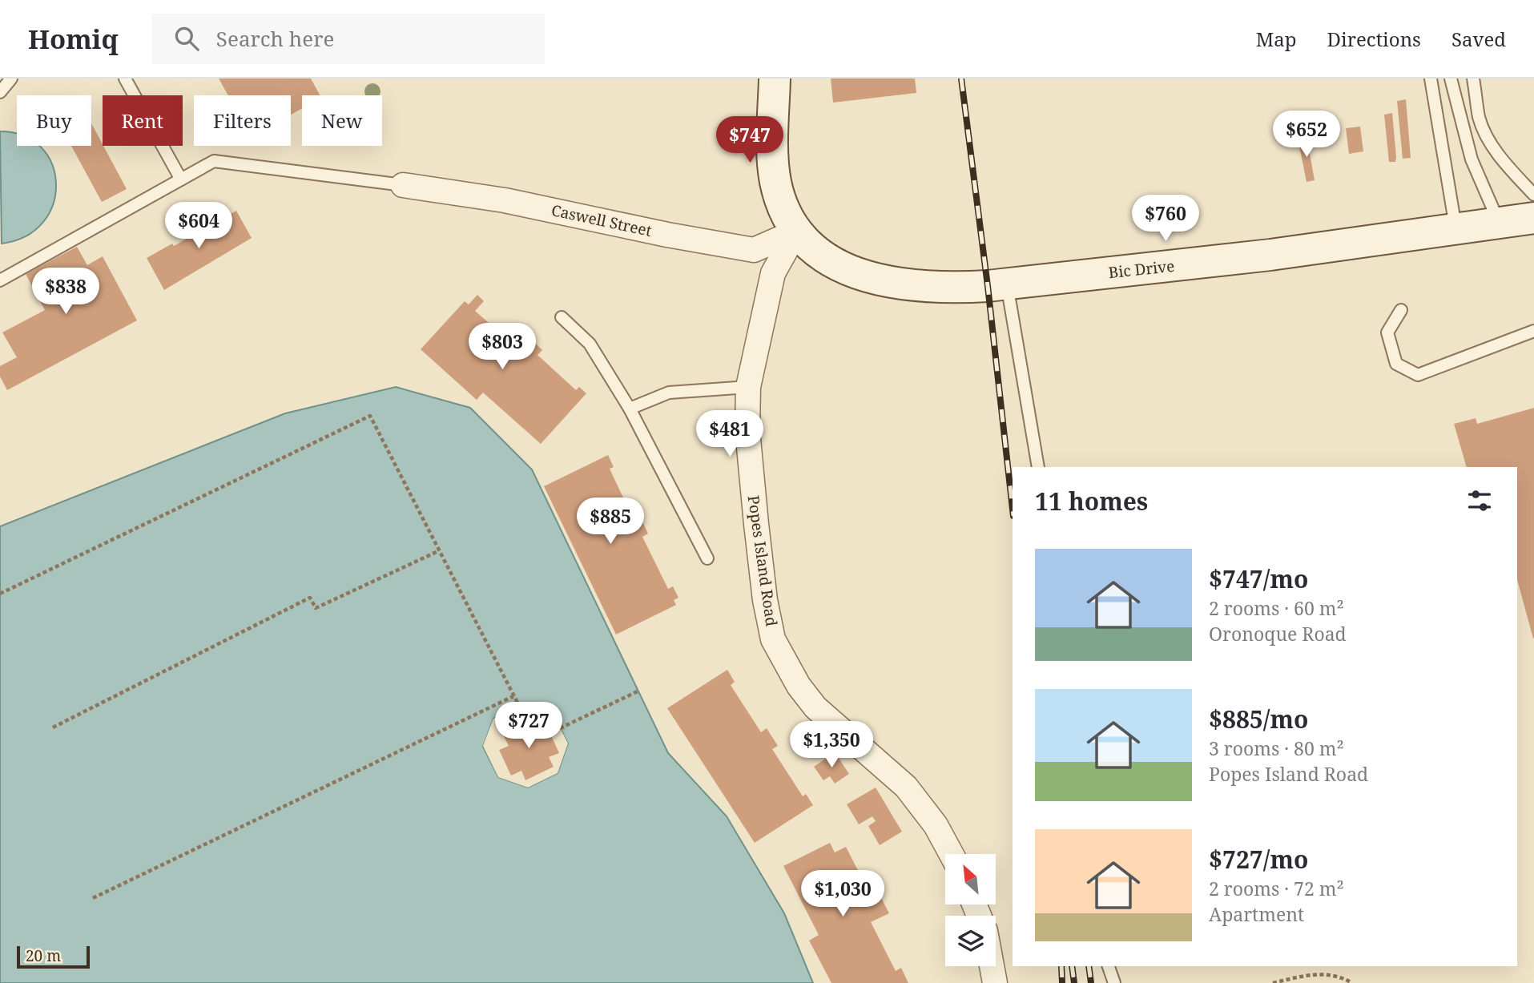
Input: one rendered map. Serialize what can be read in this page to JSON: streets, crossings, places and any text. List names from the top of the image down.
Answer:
{
  "streets": {
    "street": ["Caswell Street", "Bic Drive", "Popes Island Road"]
  },
  "crossings": [
    ["Caswell Street", "Bic Drive"],
    ["Caswell Street", "Popes Island Road"],
    ["Bic Drive", "Popes Island Road"]
  ],
  "scale_bar": "20 m",
  "north": "top left",
  "page": {
    "header": "Homiq",
    "search": "Search here",
    "nav": ["Map", "Directions", "Saved"],
    "chip": [
      "Buy",
      "Rent",
      "Filters",
      "New"
    ],
    "price": [
      "$652",
      "$747",
      "$760",
      "$604",
      "$838",
      "$803",
      "$481",
      "$885",
      "$727",
      "$1,350",
      "$1,030"
    ],
    "heading": "11 homes",
    "list": [
      {
        "name": "$747/mo",
        "note": "2 rooms · 60 m² · Oronoque Road"
      },
      {
        "name": "$885/mo",
        "note": "3 rooms · 80 m² · Popes Island Road"
      },
      {
        "name": "$727/mo",
        "note": "2 rooms · 72 m² · Apartment"
      }
    ],
    "scale": "20 m"
  }
}
